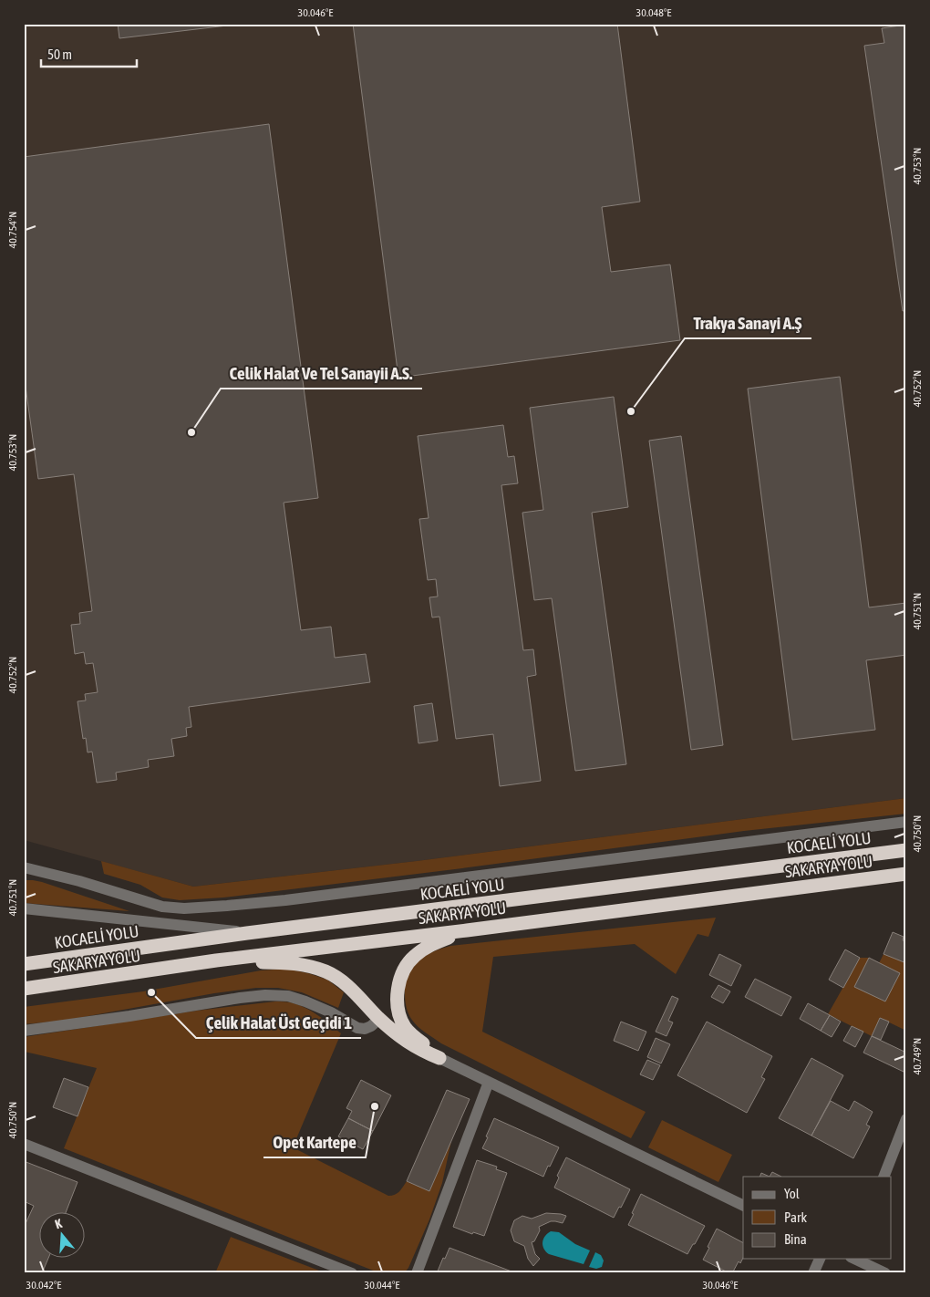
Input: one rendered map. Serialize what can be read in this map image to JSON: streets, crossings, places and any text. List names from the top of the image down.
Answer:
{
  "streets": {
    "highway": ["KOCAELİ YOLU", "SAKARYA YOLU"]
  },
  "places": [
    "Trakya Sanayi A.Ş",
    "Celik Halat Ve Tel Sanayii A.S.",
    "Çelik Halat Üst Geçidi 1",
    "Opet Kartepe"
  ],
  "legend": ["Yol", "Park", "Bina"],
  "scale_bar": "50 m",
  "north": "top",
  "coordinates": [
    "30.046°E",
    "30.048°E",
    "40.753°N",
    "40.754°N",
    "40.752°N",
    "40.751°N",
    "40.750°N",
    "40.749°N",
    "30.042°E",
    "30.044°E"
  ]
}
